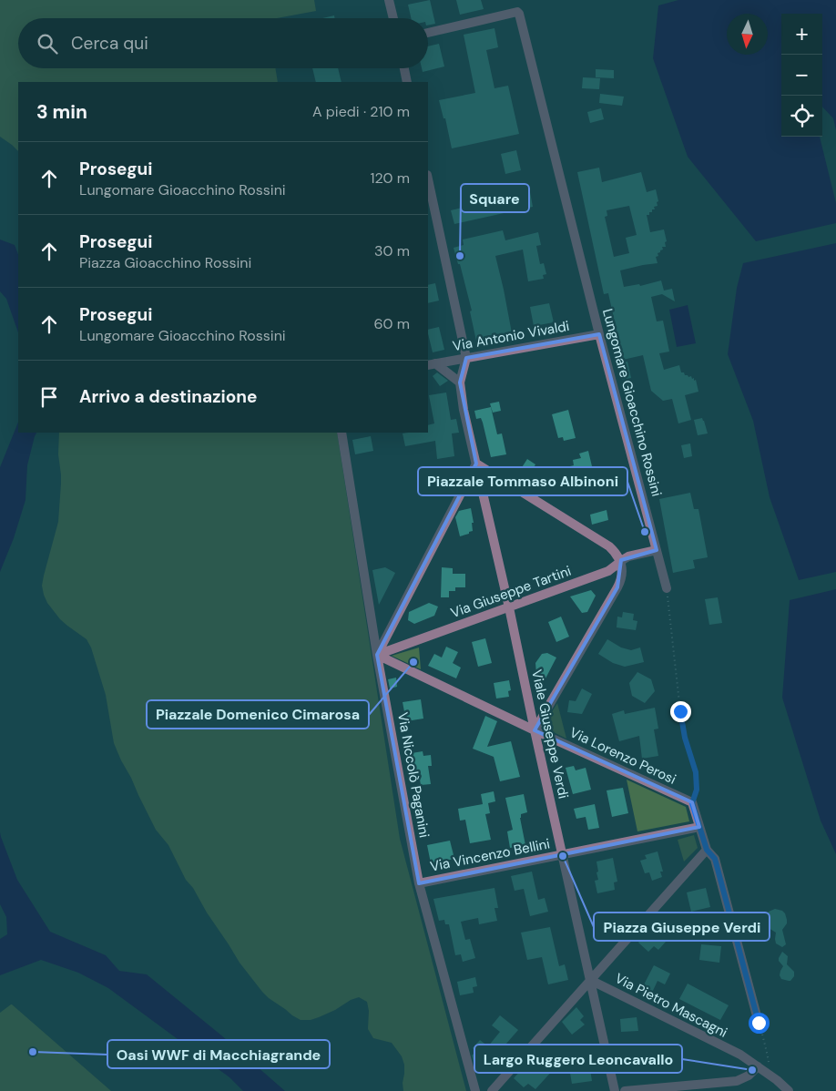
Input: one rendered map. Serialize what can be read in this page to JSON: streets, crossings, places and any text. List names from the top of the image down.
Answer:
{
  "streets": {
    "street": [
      "Via Antonio Vivaldi",
      "Lungomare Gioacchino Rossini",
      "Via Giuseppe Tartini",
      "Viale Giuseppe Verdi",
      "Via Lorenzo Perosi",
      "Via Niccolò Paganini",
      "Via Vincenzo Bellini",
      "Via Pietro Mascagni"
    ]
  },
  "crossings": [
    ["Via Antonio Vivaldi", "Lungomare Gioacchino Rossini"],
    ["Lungomare Gioacchino Rossini", "Via Giuseppe Tartini"],
    ["Via Giuseppe Tartini", "Viale Giuseppe Verdi"],
    ["Via Giuseppe Tartini", "Via Lorenzo Perosi"],
    ["Via Giuseppe Tartini", "Via Niccolò Paganini"],
    ["Viale Giuseppe Verdi", "Via Lorenzo Perosi"],
    ["Viale Giuseppe Verdi", "Via Vincenzo Bellini"],
    ["Viale Giuseppe Verdi", "Via Pietro Mascagni"],
    ["Via Lorenzo Perosi", "Via Niccolò Paganini"],
    ["Via Niccolò Paganini", "Via Vincenzo Bellini"]
  ],
  "places": [
    "Square",
    "Piazzale Tommaso Albinoni",
    "Piazzale Domenico Cimarosa",
    "Piazza Giuseppe Verdi",
    "Oasi WWF di Macchiagrande",
    "Largo Ruggero Leoncavallo"
  ],
  "north": "bottom",
  "page": {
    "map_buttons": ["+", "−"],
    "search": "Cerca qui",
    "heading": ["3 min", "A piedi · 210 m"],
    "list": [
      ["Prosegui", "Lungomare Gioacchino Rossini", "120 m"],
      ["Prosegui", "Piazza Gioacchino Rossini", "30 m"],
      ["Prosegui", "Lungomare Gioacchino Rossini", "60 m"],
      "Arrivo a destinazione"
    ]
  }
}
